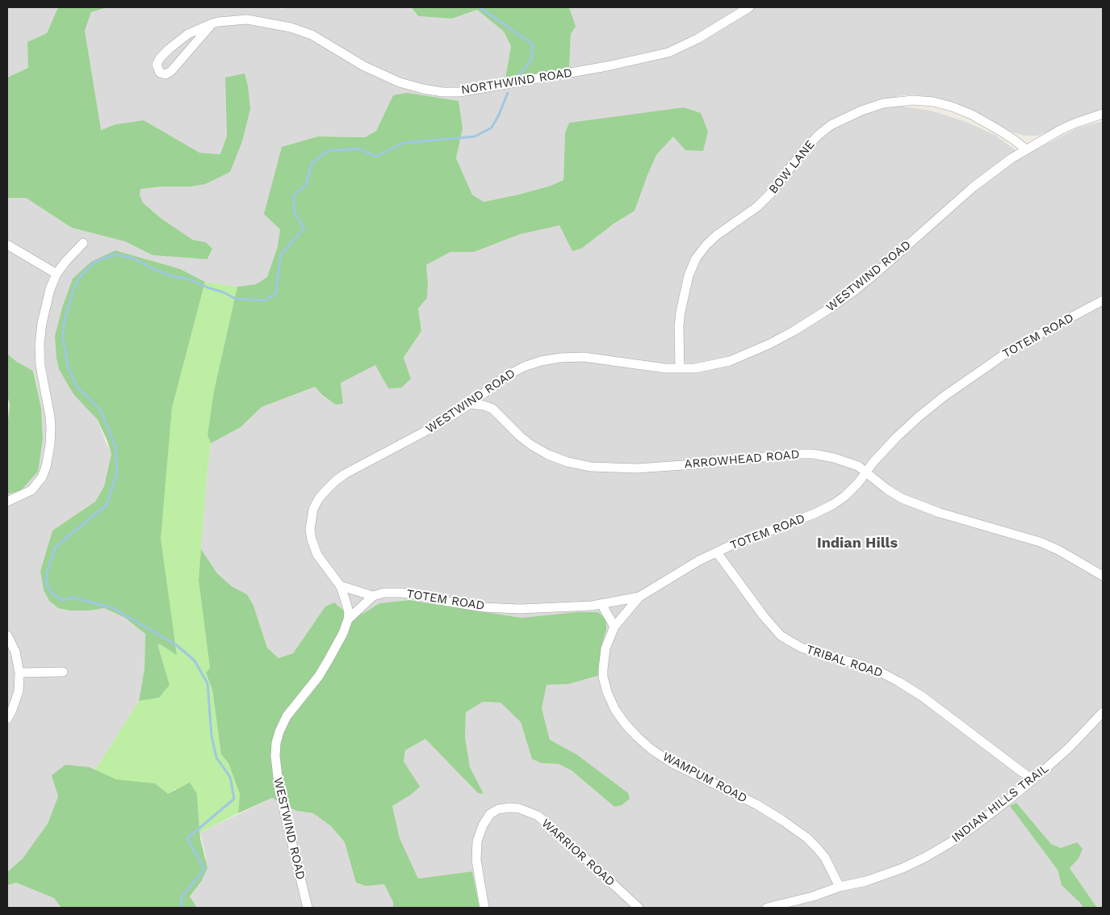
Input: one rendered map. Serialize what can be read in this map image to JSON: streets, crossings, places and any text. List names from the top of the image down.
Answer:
{
  "streets": {
    "street": [
      "NORTHWIND ROAD",
      "BOW LANE",
      "WESTWIND ROAD",
      "TOTEM ROAD",
      "ARROWHEAD ROAD",
      "TRIBAL ROAD",
      "WAMPUM ROAD",
      "INDIAN HILLS TRAIL",
      "WARRIOR ROAD"
    ]
  },
  "crossings": [
    ["BOW LANE", "WESTWIND ROAD"],
    ["WESTWIND ROAD", "TOTEM ROAD"],
    ["TOTEM ROAD", "ARROWHEAD ROAD"],
    ["TOTEM ROAD", "TRIBAL ROAD"],
    ["TOTEM ROAD", "WAMPUM ROAD"],
    ["TRIBAL ROAD", "INDIAN HILLS TRAIL"],
    ["WAMPUM ROAD", "INDIAN HILLS TRAIL"]
  ],
  "districts": ["Indian Hills"]
}
